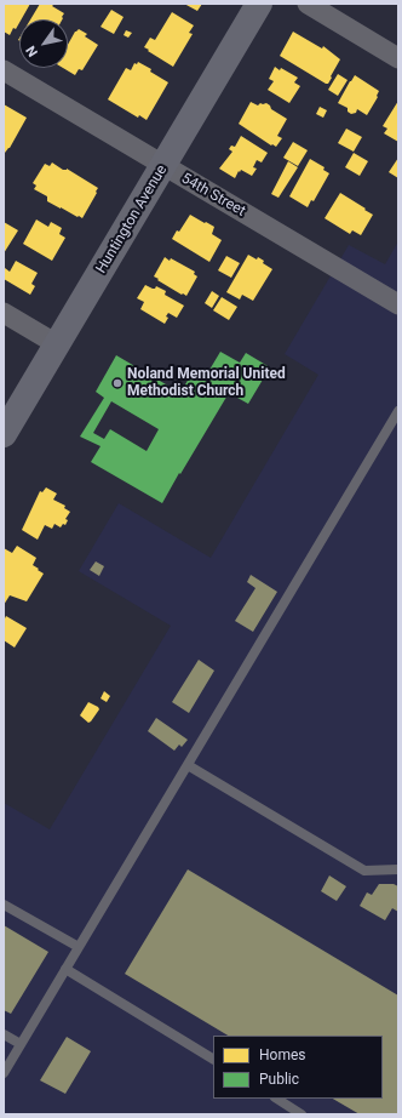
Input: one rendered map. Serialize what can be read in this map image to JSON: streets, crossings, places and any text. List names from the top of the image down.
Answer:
{
  "streets": {
    "main road": ["Huntington Avenue"],
    "street": ["54th Street"]
  },
  "crossings": [
    ["54th Street", "Huntington Avenue"]
  ],
  "places": ["Noland Memorial United Methodist Church"],
  "legend": ["Homes", "Public"],
  "north": "bottom left"
}
